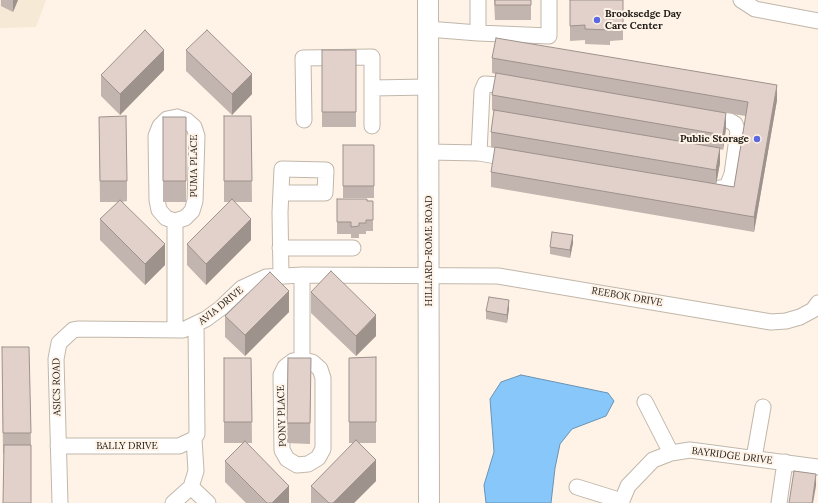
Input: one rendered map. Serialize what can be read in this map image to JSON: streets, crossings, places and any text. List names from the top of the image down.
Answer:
{
  "streets": {
    "main road": ["HILLIARD-ROME ROAD"],
    "street": [
      "PUMA PLACE",
      "REEBOK DRIVE",
      "AVIA DRIVE",
      "ASICS ROAD",
      "PONY PLACE",
      "BALLY DRIVE",
      "BAYRIDGE DRIVE"
    ]
  },
  "crossings": [
    ["HILLIARD-ROME ROAD", "REEBOK DRIVE"],
    ["HILLIARD-ROME ROAD", "AVIA DRIVE"],
    ["REEBOK DRIVE", "AVIA DRIVE"],
    ["AVIA DRIVE", "ASICS ROAD"],
    ["AVIA DRIVE", "BALLY DRIVE"],
    ["ASICS ROAD", "BALLY DRIVE"]
  ],
  "places": ["Brooksedge Day Care Center", "Public Storage"]
}
